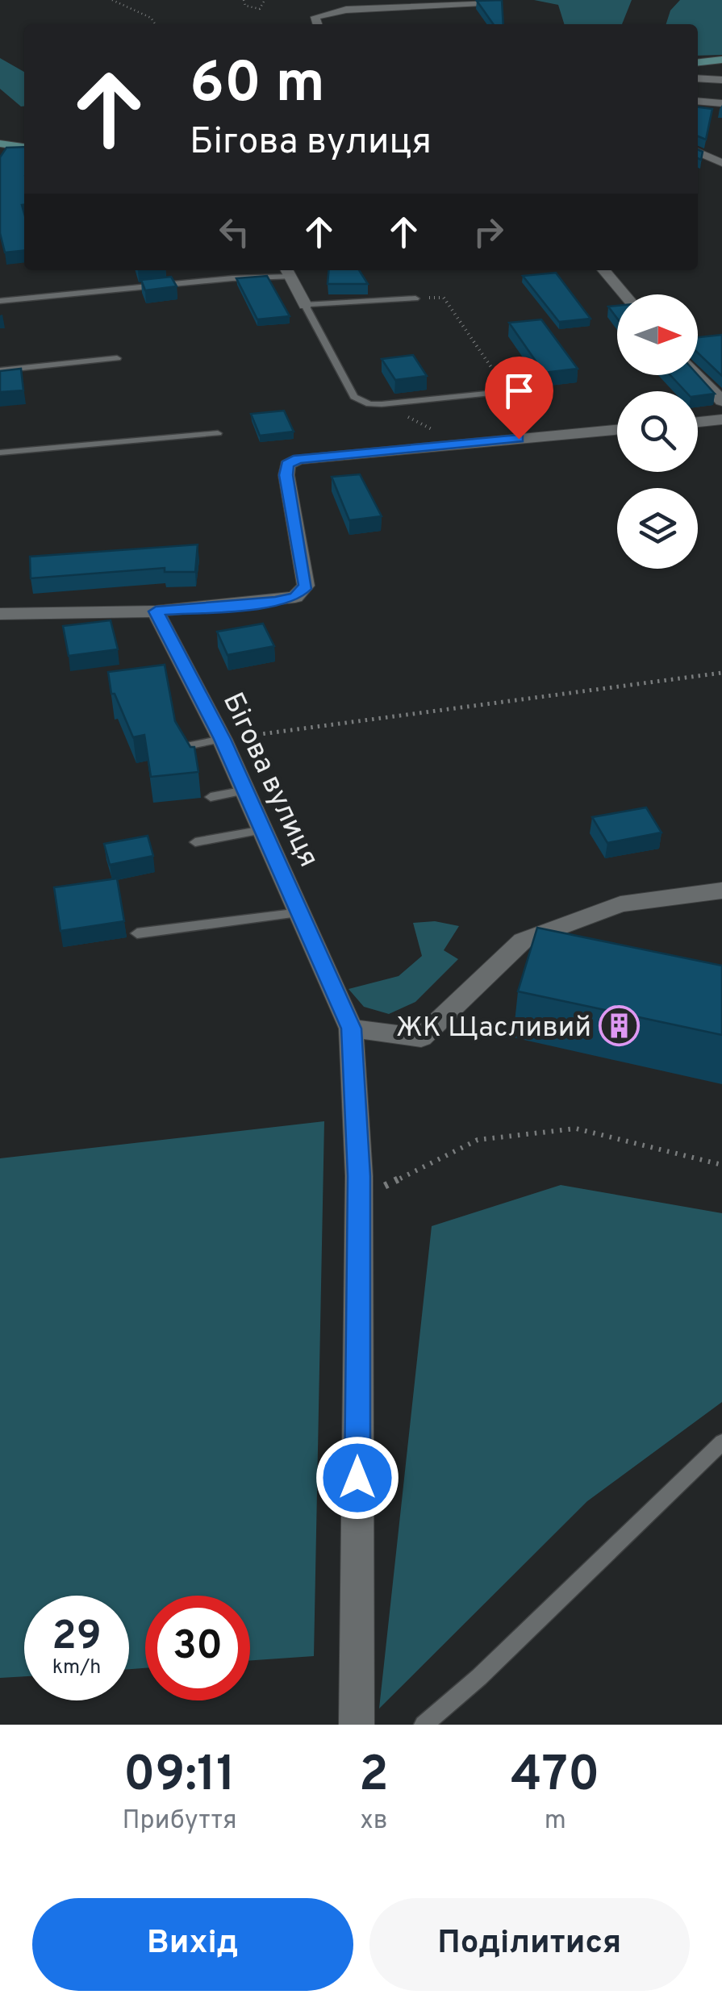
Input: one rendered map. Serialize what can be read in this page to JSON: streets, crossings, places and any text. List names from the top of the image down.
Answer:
{
  "streets": {
    "street": ["Бігова вулиця"]
  },
  "places": {
    "building": ["ЖК Щасливий"]
  },
  "north": "right",
  "page": {
    "turn": ["60 m", "Бігова вулиця"],
    "speed": "29 km/h",
    "limit": "30",
    "eta": [
      "09:11",
      "Прибуття",
      "2",
      "хв",
      "470",
      "m"
    ],
    "buttons": ["Вихід", "Поділитися"]
  }
}
